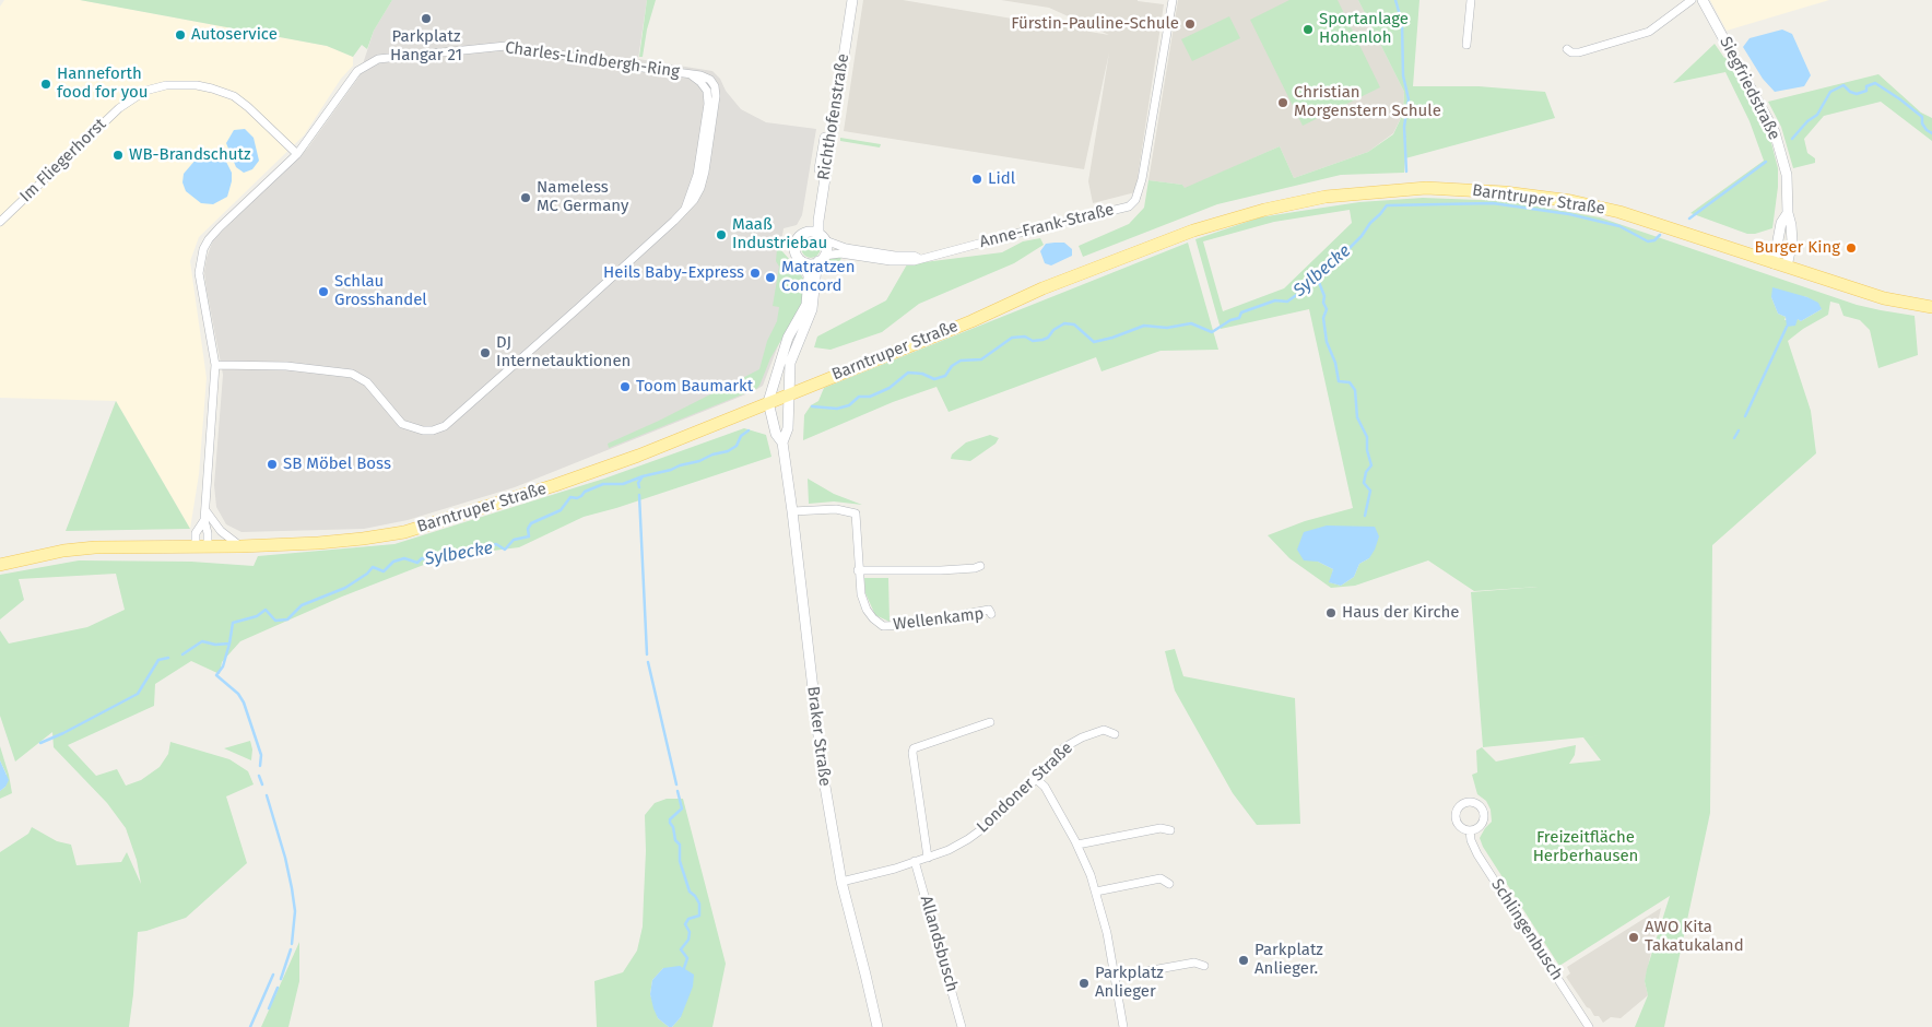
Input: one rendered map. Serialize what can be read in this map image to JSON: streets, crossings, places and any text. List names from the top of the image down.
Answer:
{
  "streets": {
    "main road": ["Barntruper Straße"],
    "street": [
      "Charles-Lindbergh-Ring",
      "Siegfriedstraße",
      "Richthofenstraße",
      "Im Fliegerhorst",
      "Anne-Frank-Straße",
      "Wellenkamp",
      "Braker Straße",
      "Londoner Straße",
      "Schlingenbusch",
      "Allandsbusch"
    ]
  },
  "crossings": [
    ["Charles-Lindbergh-Ring", "Im Fliegerhorst"],
    ["Charles-Lindbergh-Ring", "Barntruper Straße"],
    ["Siegfriedstraße", "Barntruper Straße"],
    ["Richthofenstraße", "Anne-Frank-Straße"],
    ["Barntruper Straße", "Braker Straße"],
    ["Wellenkamp", "Braker Straße"],
    ["Braker Straße", "Londoner Straße"],
    ["Londoner Straße", "Allandsbusch"]
  ],
  "water": ["Sylbecke"],
  "parks": ["Freizeitfläche Herberhausen"],
  "places": [
    "Parkplatz Hangar 21",
    "Fürstin-Pauline-Schule",
    "Sportanlage Hohenloh",
    "Autoservice",
    "Hanneforth food for you",
    "Christian Morgenstern Schule",
    "WB-Brandschutz",
    "Lidl",
    "Nameless MC Germany",
    "Maaß Industriebau",
    "Burger King",
    "Heils Baby-Express",
    "Matratzen Concord",
    "Schlau Grosshandel",
    "DJ Internetauktionen",
    "Toom Baumarkt",
    "SB Möbel Boss",
    "Haus der Kirche",
    "AWO Kita Takatukaland",
    "Parkplatz Anlieger.",
    "Parkplatz Anlieger"
  ]
}
